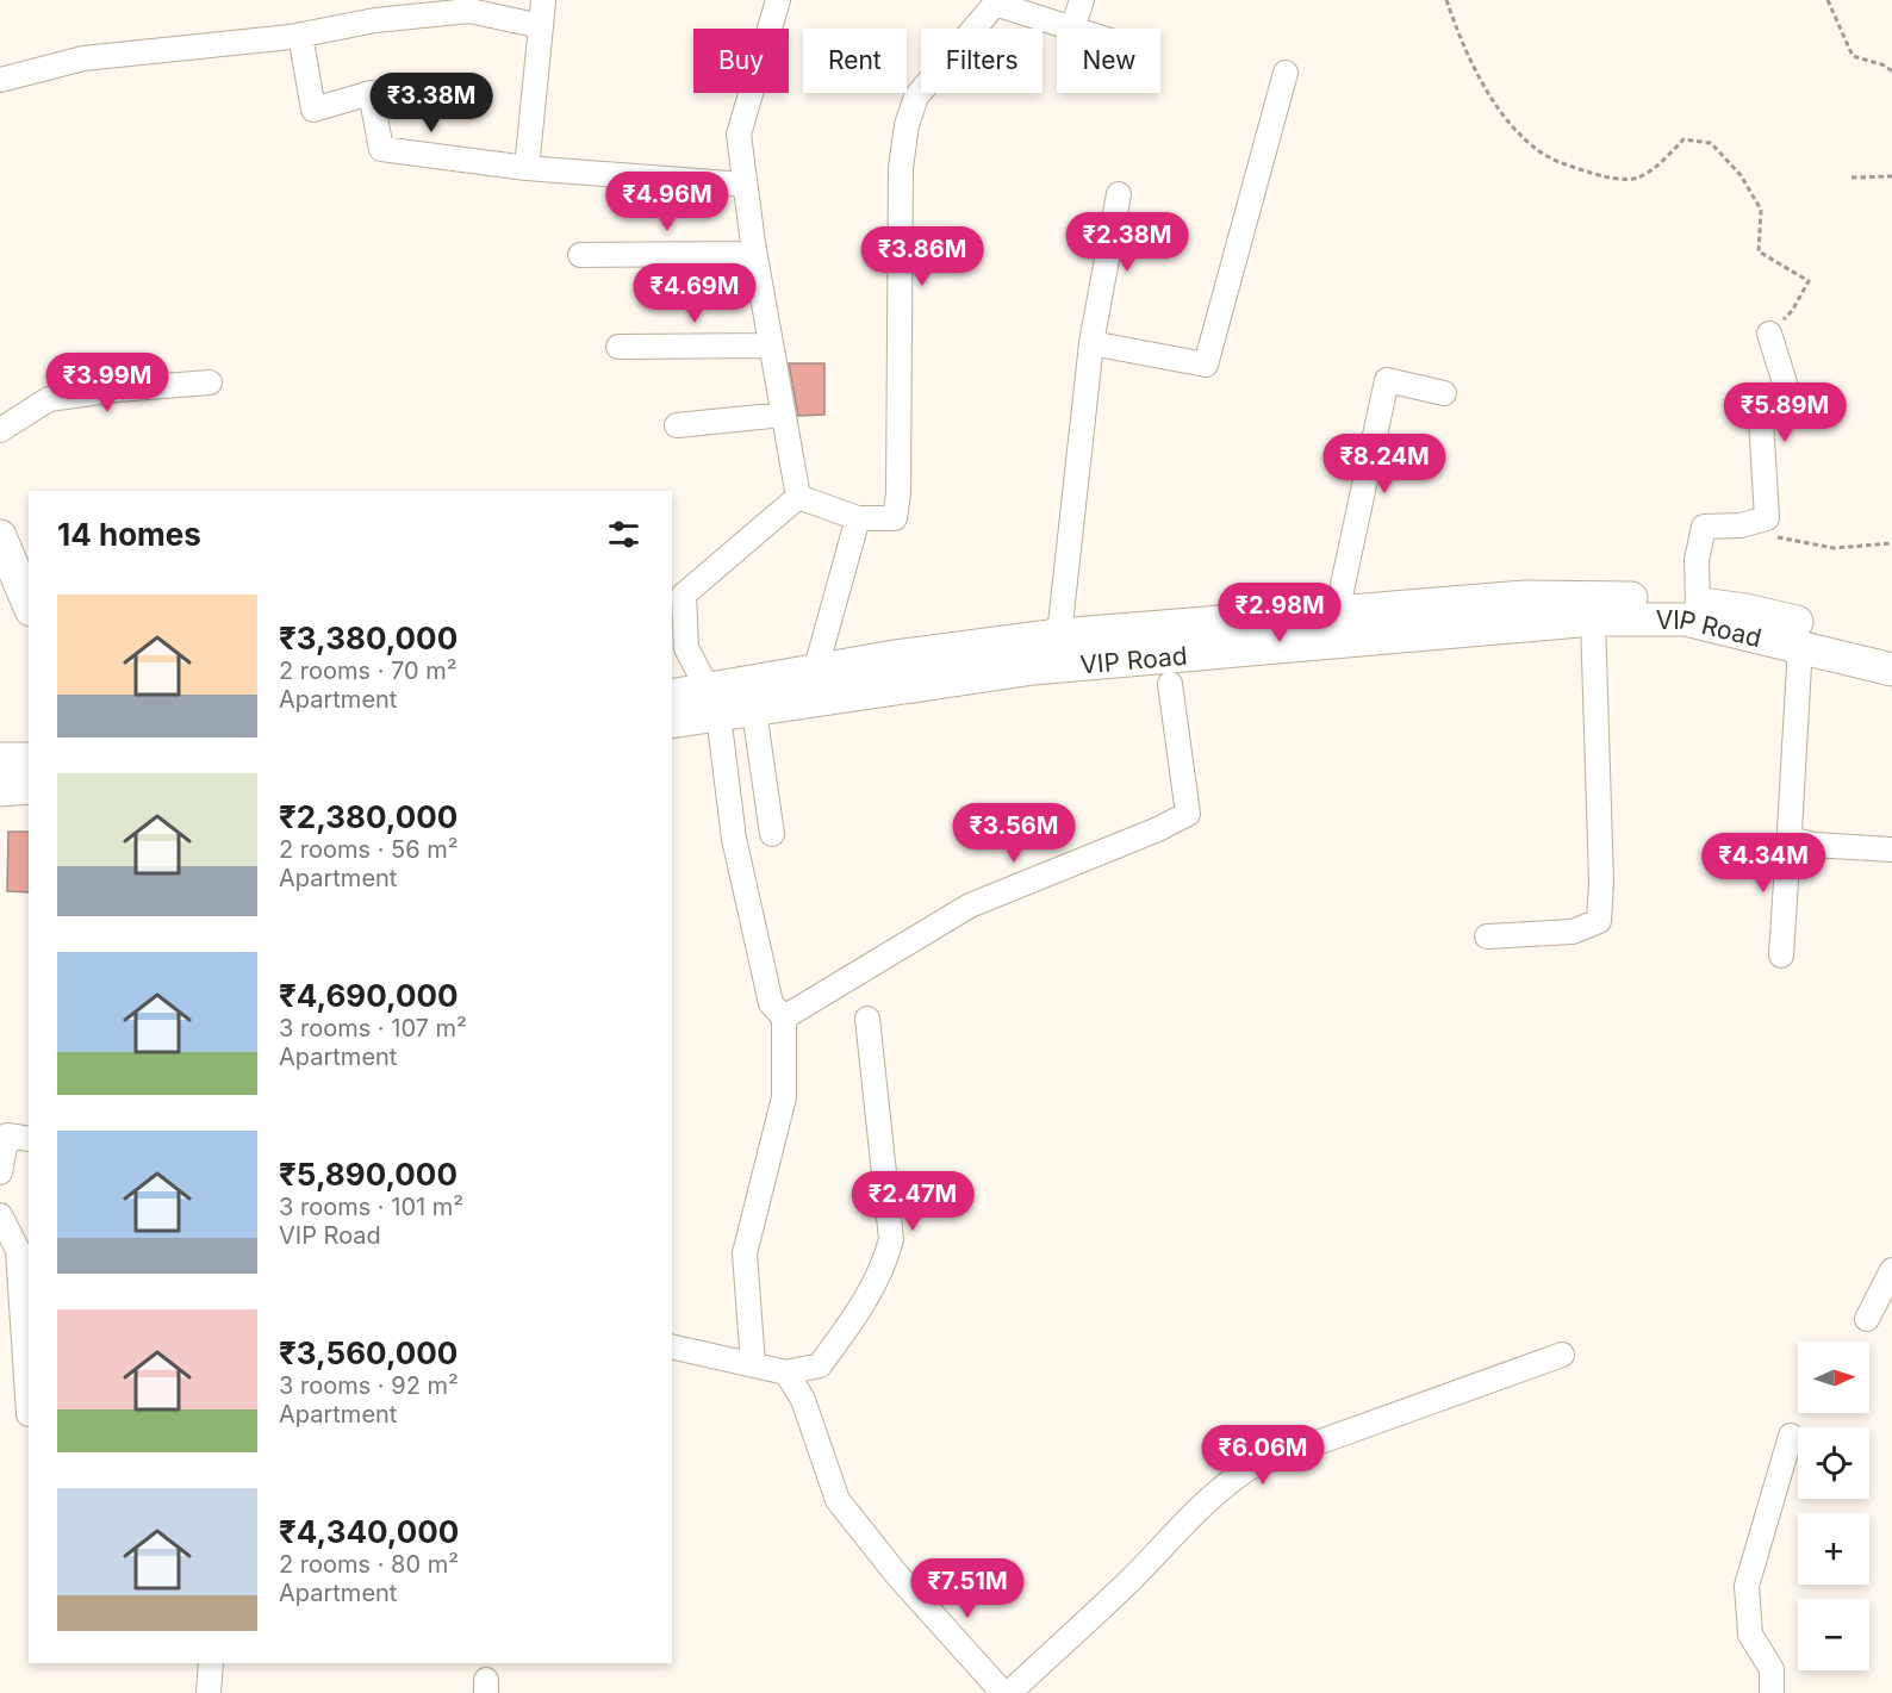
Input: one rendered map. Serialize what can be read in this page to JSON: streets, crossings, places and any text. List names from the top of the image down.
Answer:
{
  "streets": {
    "main road": ["VIP Road"]
  },
  "north": "right",
  "page": {
    "chip": [
      "Buy",
      "Rent",
      "Filters",
      "New"
    ],
    "price": [
      "₹3.38M",
      "₹4.96M",
      "₹2.38M",
      "₹3.86M",
      "₹4.69M",
      "₹3.99M",
      "₹5.89M",
      "₹8.24M",
      "₹2.98M",
      "₹3.56M",
      "₹4.34M",
      "₹2.47M",
      "₹6.06M",
      "₹7.51M"
    ],
    "heading": "14 homes",
    "list": [
      {
        "name": "₹3,380,000",
        "note": "2 rooms · 70 m² · Apartment"
      },
      {
        "name": "₹2,380,000",
        "note": "2 rooms · 56 m² · Apartment"
      },
      {
        "name": "₹4,690,000",
        "note": "3 rooms · 107 m² · Apartment"
      },
      {
        "name": "₹5,890,000",
        "note": "3 rooms · 101 m² · VIP Road"
      },
      {
        "name": "₹3,560,000",
        "note": "3 rooms · 92 m² · Apartment"
      },
      {
        "name": "₹4,340,000",
        "note": "2 rooms · 80 m² · Apartment"
      }
    ],
    "map_buttons": ["+", "−"]
  }
}
